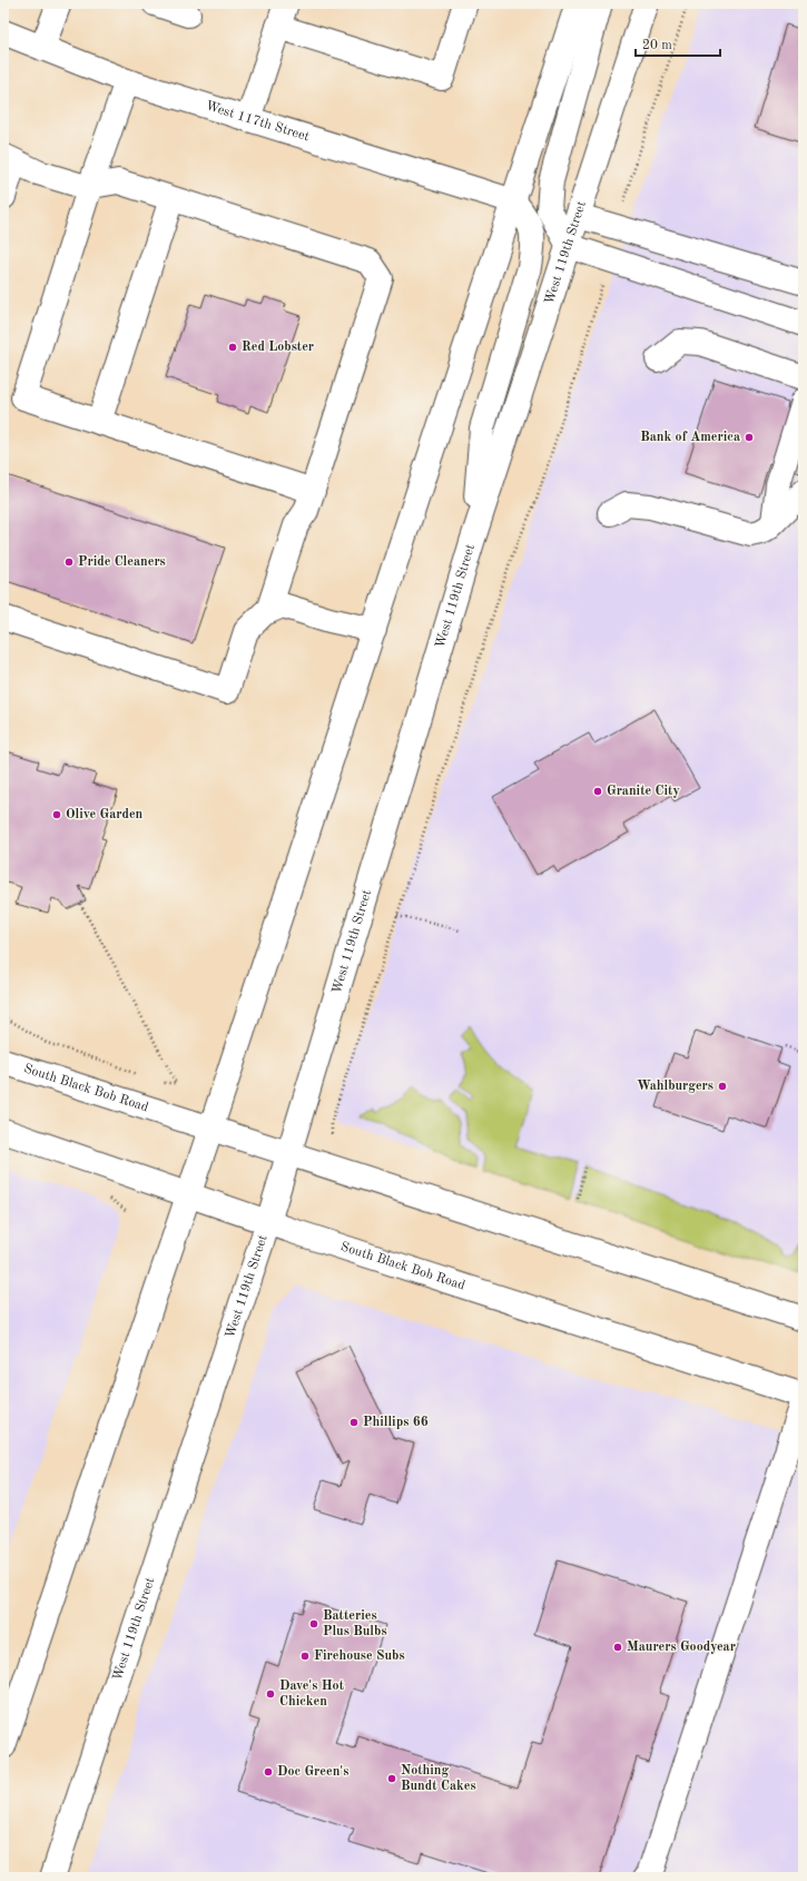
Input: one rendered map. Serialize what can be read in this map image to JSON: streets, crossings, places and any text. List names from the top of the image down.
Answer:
{
  "streets": {
    "main road": ["West 117th Street", "West 119th Street", "South Black Bob Road"]
  },
  "crossings": [
    ["West 119th Street", "South Black Bob Road"]
  ],
  "places": [
    "Red Lobster",
    "Bank of America",
    "Pride Cleaners",
    "Granite City",
    "Olive Garden",
    "Wahlburgers",
    "Phillips 66",
    "Batteries Plus Bulbs",
    "Maurers Goodyear",
    "Firehouse Subs",
    "Dave's Hot Chicken",
    "Doc Green's",
    "Nothing Bundt Cakes"
  ],
  "scale_bar": "20 m"
}
